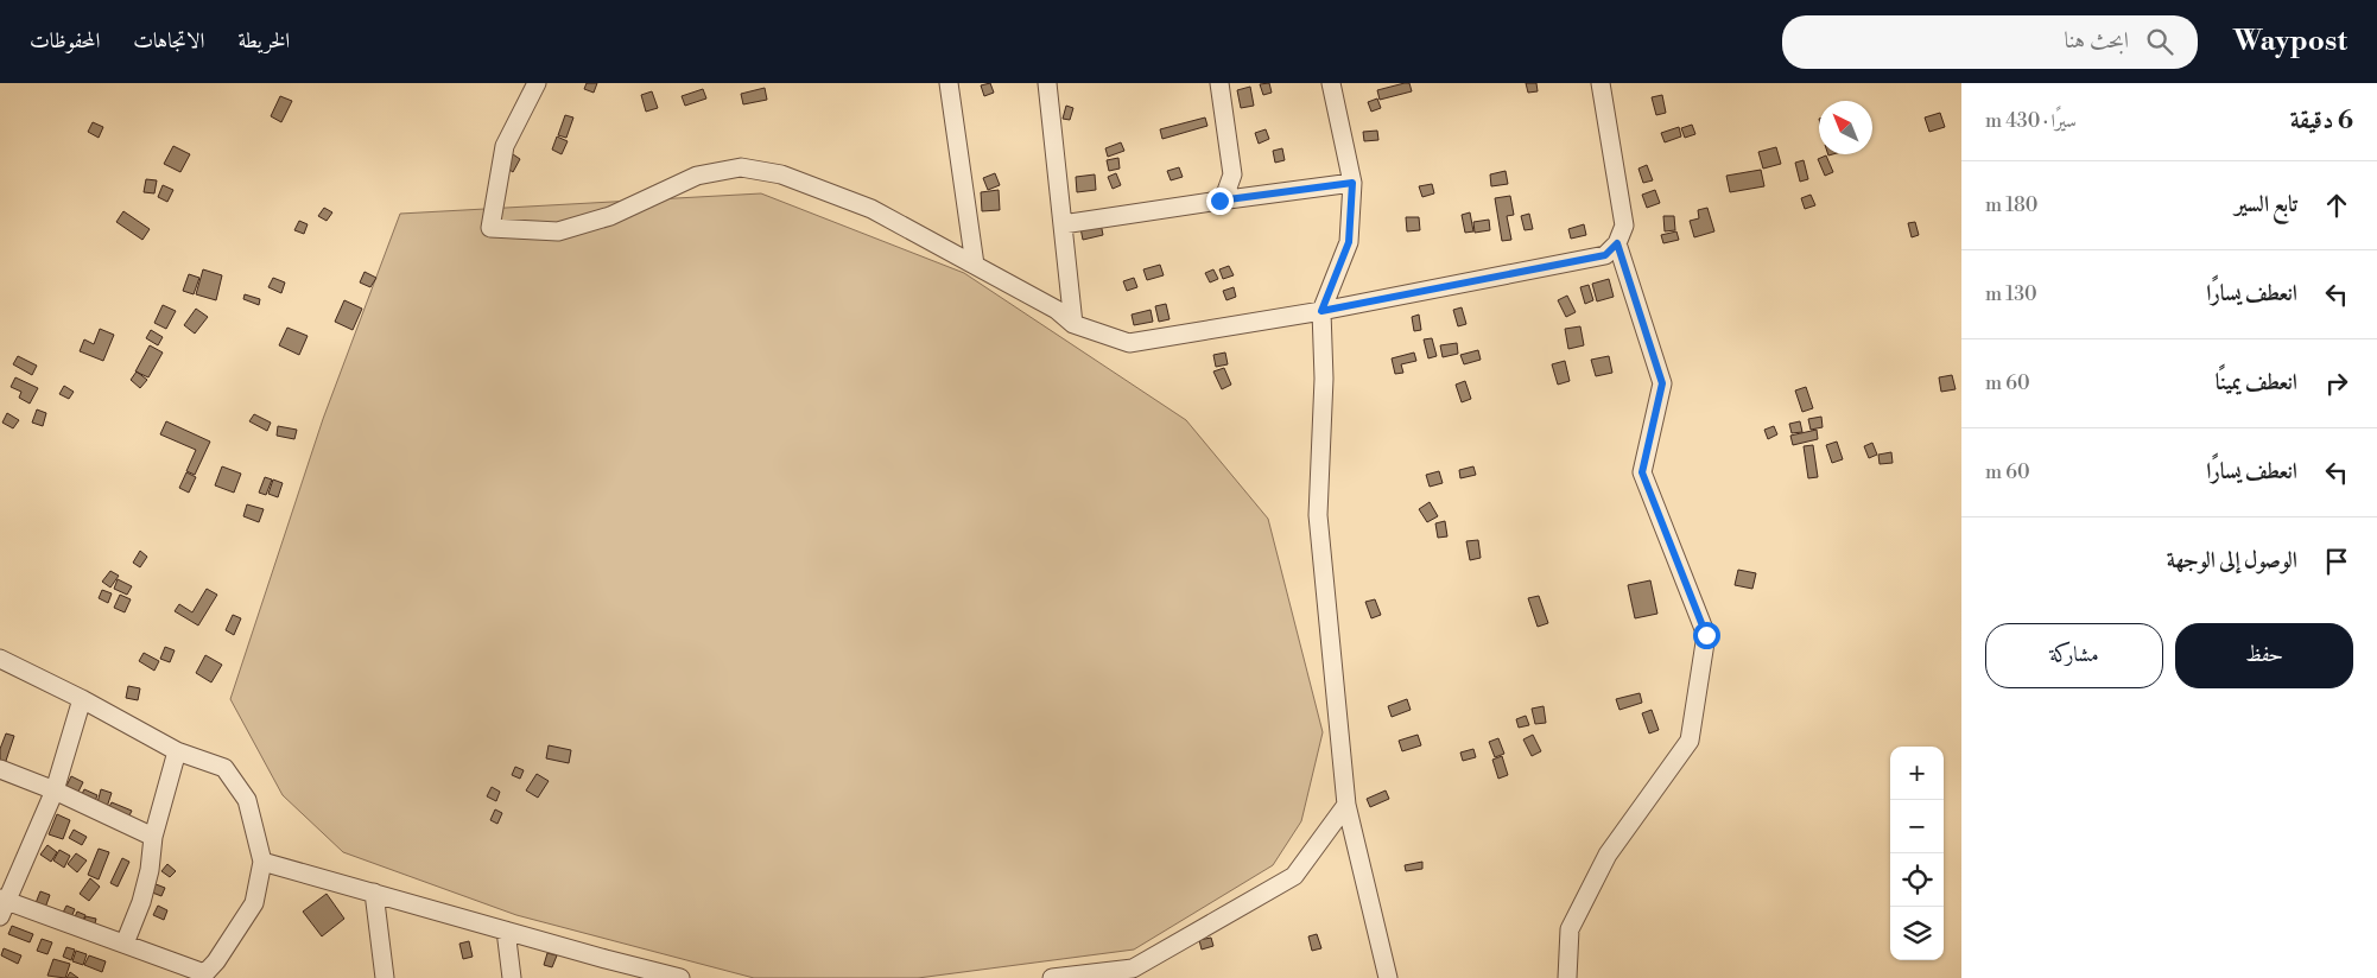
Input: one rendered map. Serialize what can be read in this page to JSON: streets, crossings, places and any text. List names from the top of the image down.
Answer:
{
  "north": "top left",
  "page": {
    "header": "Waypost",
    "search": "ابحث هنا",
    "nav": ["الخريطة", "الاتجاهات", "المحفوظات"],
    "heading": ["6 دقيقة", "سيرًا · 430 m"],
    "list": [
      ["تابع السير", "180 m"],
      ["انعطف يسارًا", "130 m"],
      ["انعطف يمينًا", "60 m"],
      ["انعطف يسارًا", "60 m"],
      "الوصول إلى الوجهة"
    ],
    "buttons": ["حفظ", "مشاركة"],
    "map_buttons": ["+", "−"]
  }
}
